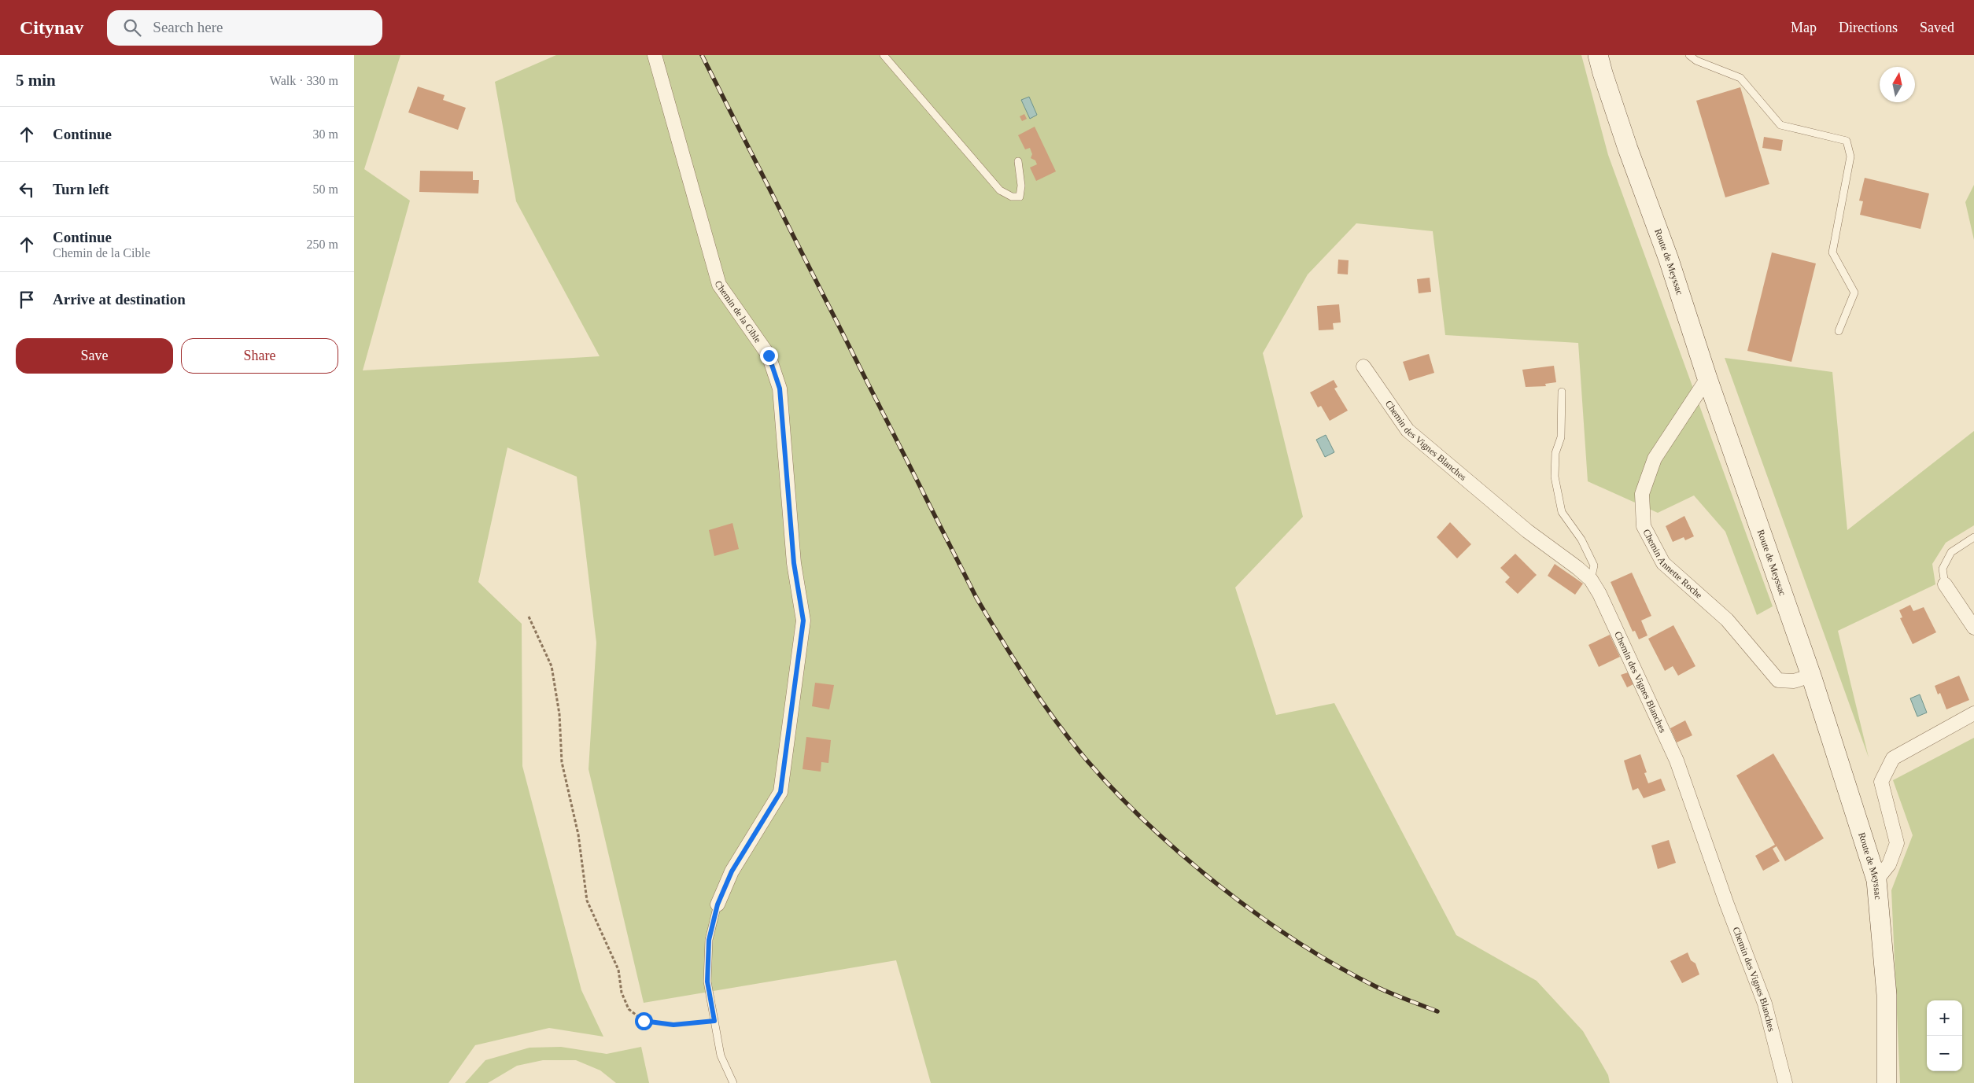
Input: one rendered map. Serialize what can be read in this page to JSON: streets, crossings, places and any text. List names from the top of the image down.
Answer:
{
  "streets": {
    "main road": ["Route de Meyssac"],
    "street": ["Chemin de la Cible", "Chemin des Vignes Blanches", "Chemin Annette Roche"]
  },
  "crossings": [
    ["Route de Meyssac", "Chemin Annette Roche"]
  ],
  "north": "top",
  "page": {
    "header": "Citynav",
    "search": "Search here",
    "nav": ["Map", "Directions", "Saved"],
    "heading": ["5 min", "Walk · 330 m"],
    "list": [
      ["Continue", "30 m"],
      ["Turn left", "50 m"],
      ["Continue", "Chemin de la Cible", "250 m"],
      "Arrive at destination"
    ],
    "buttons": ["Save", "Share"],
    "map_buttons": ["+", "−"]
  }
}
